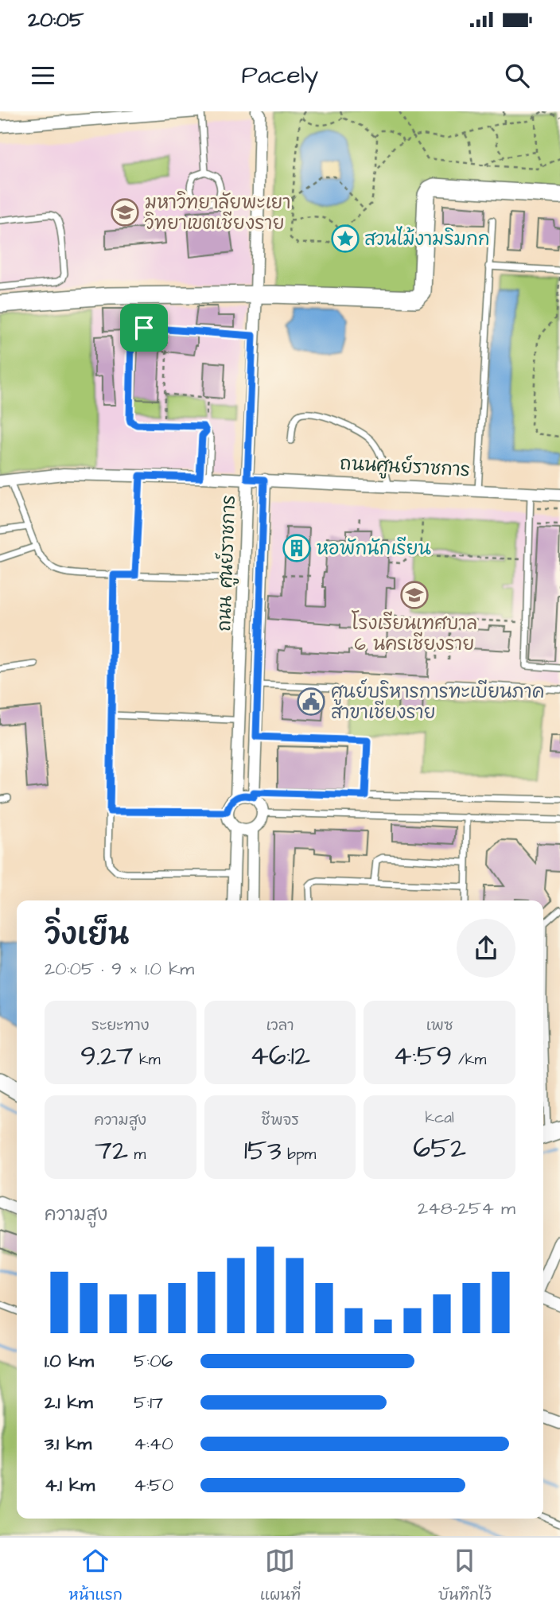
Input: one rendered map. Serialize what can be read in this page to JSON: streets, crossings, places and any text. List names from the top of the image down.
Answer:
{
  "streets": {
    "street": ["ถนนศูนย์ราชการ", "ถนน ศูนย์ราชการ"]
  },
  "crossings": [
    ["ถนนศูนย์ราชการ", "ถนน ศูนย์ราชการ"]
  ],
  "places": {
    "school or university": ["มหาวิทยาลัยพะเยา วิทยาเขตเชียงราย", "โรงเรียนเทศบาล 6 นครเชียงราย"],
    "place": ["สวนไม้งามริมกก"],
    "building": ["หอพักนักเรียน"],
    "public building": ["ศูนย์บริหารการทะเบียนภาค สาขาเชียงราย"]
  },
  "page": {
    "status": "20:05",
    "header": "Pacely",
    "heading": ["วิ่งเย็น", "20:05 · 9 × 1.0 km"],
    "stats": [
      ["ระยะทาง", "9.27 km"],
      ["เวลา", "46:12"],
      ["เพซ", "4:59 /km"],
      ["ความสูง", "72 m"],
      ["ชีพจร", "153 bpm"],
      ["kcal", "652"]
    ],
    "chart": ["ความสูง", "248–254 m"],
    "list": [
      {
        "name": "1.0 km",
        "note": "5:06"
      },
      {
        "name": "2.1 km",
        "note": "5:17"
      },
      {
        "name": "3.1 km",
        "note": "4:40"
      },
      {
        "name": "4.1 km",
        "note": "4:50"
      }
    ],
    "tabs": ["หน้าแรก", "แผนที่", "บันทึกไว้"]
  }
}
